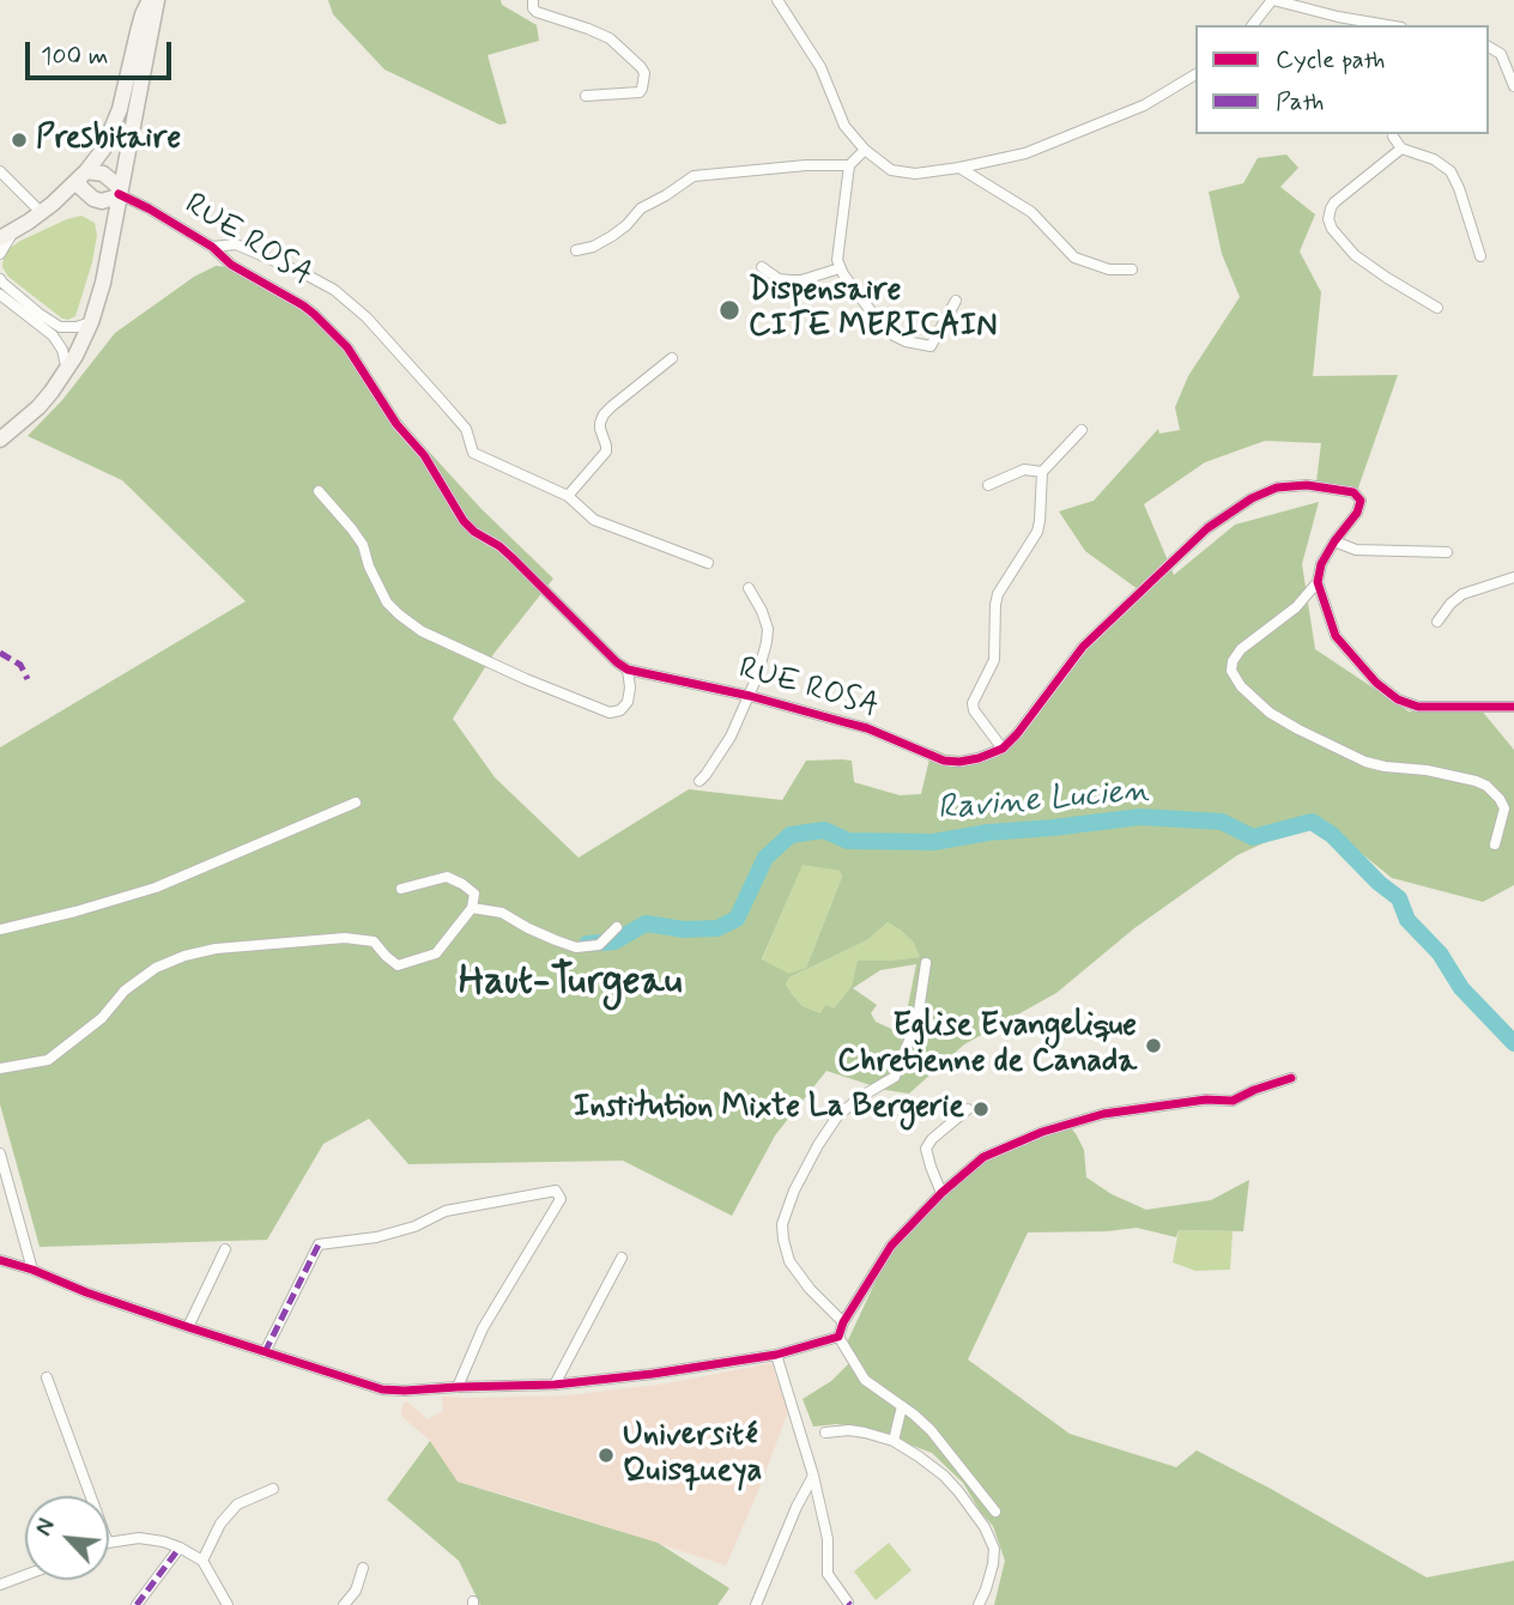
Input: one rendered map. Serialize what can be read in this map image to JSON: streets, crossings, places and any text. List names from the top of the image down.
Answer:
{
  "streets": {
    "street": ["RUE ROSA"]
  },
  "districts": ["Haut-Turgeau"],
  "water": ["Ravine Lucien"],
  "places": [
    "Presbitaire",
    "Dispensaire CITE MERICAIN",
    "Eglise Evangelique Chretienne de Canada",
    "Institution Mixte La Bergerie",
    "Université Quisqueya"
  ],
  "legend": ["Cycle path", "Path"],
  "scale_bar": "100 m",
  "north": "top left"
}
